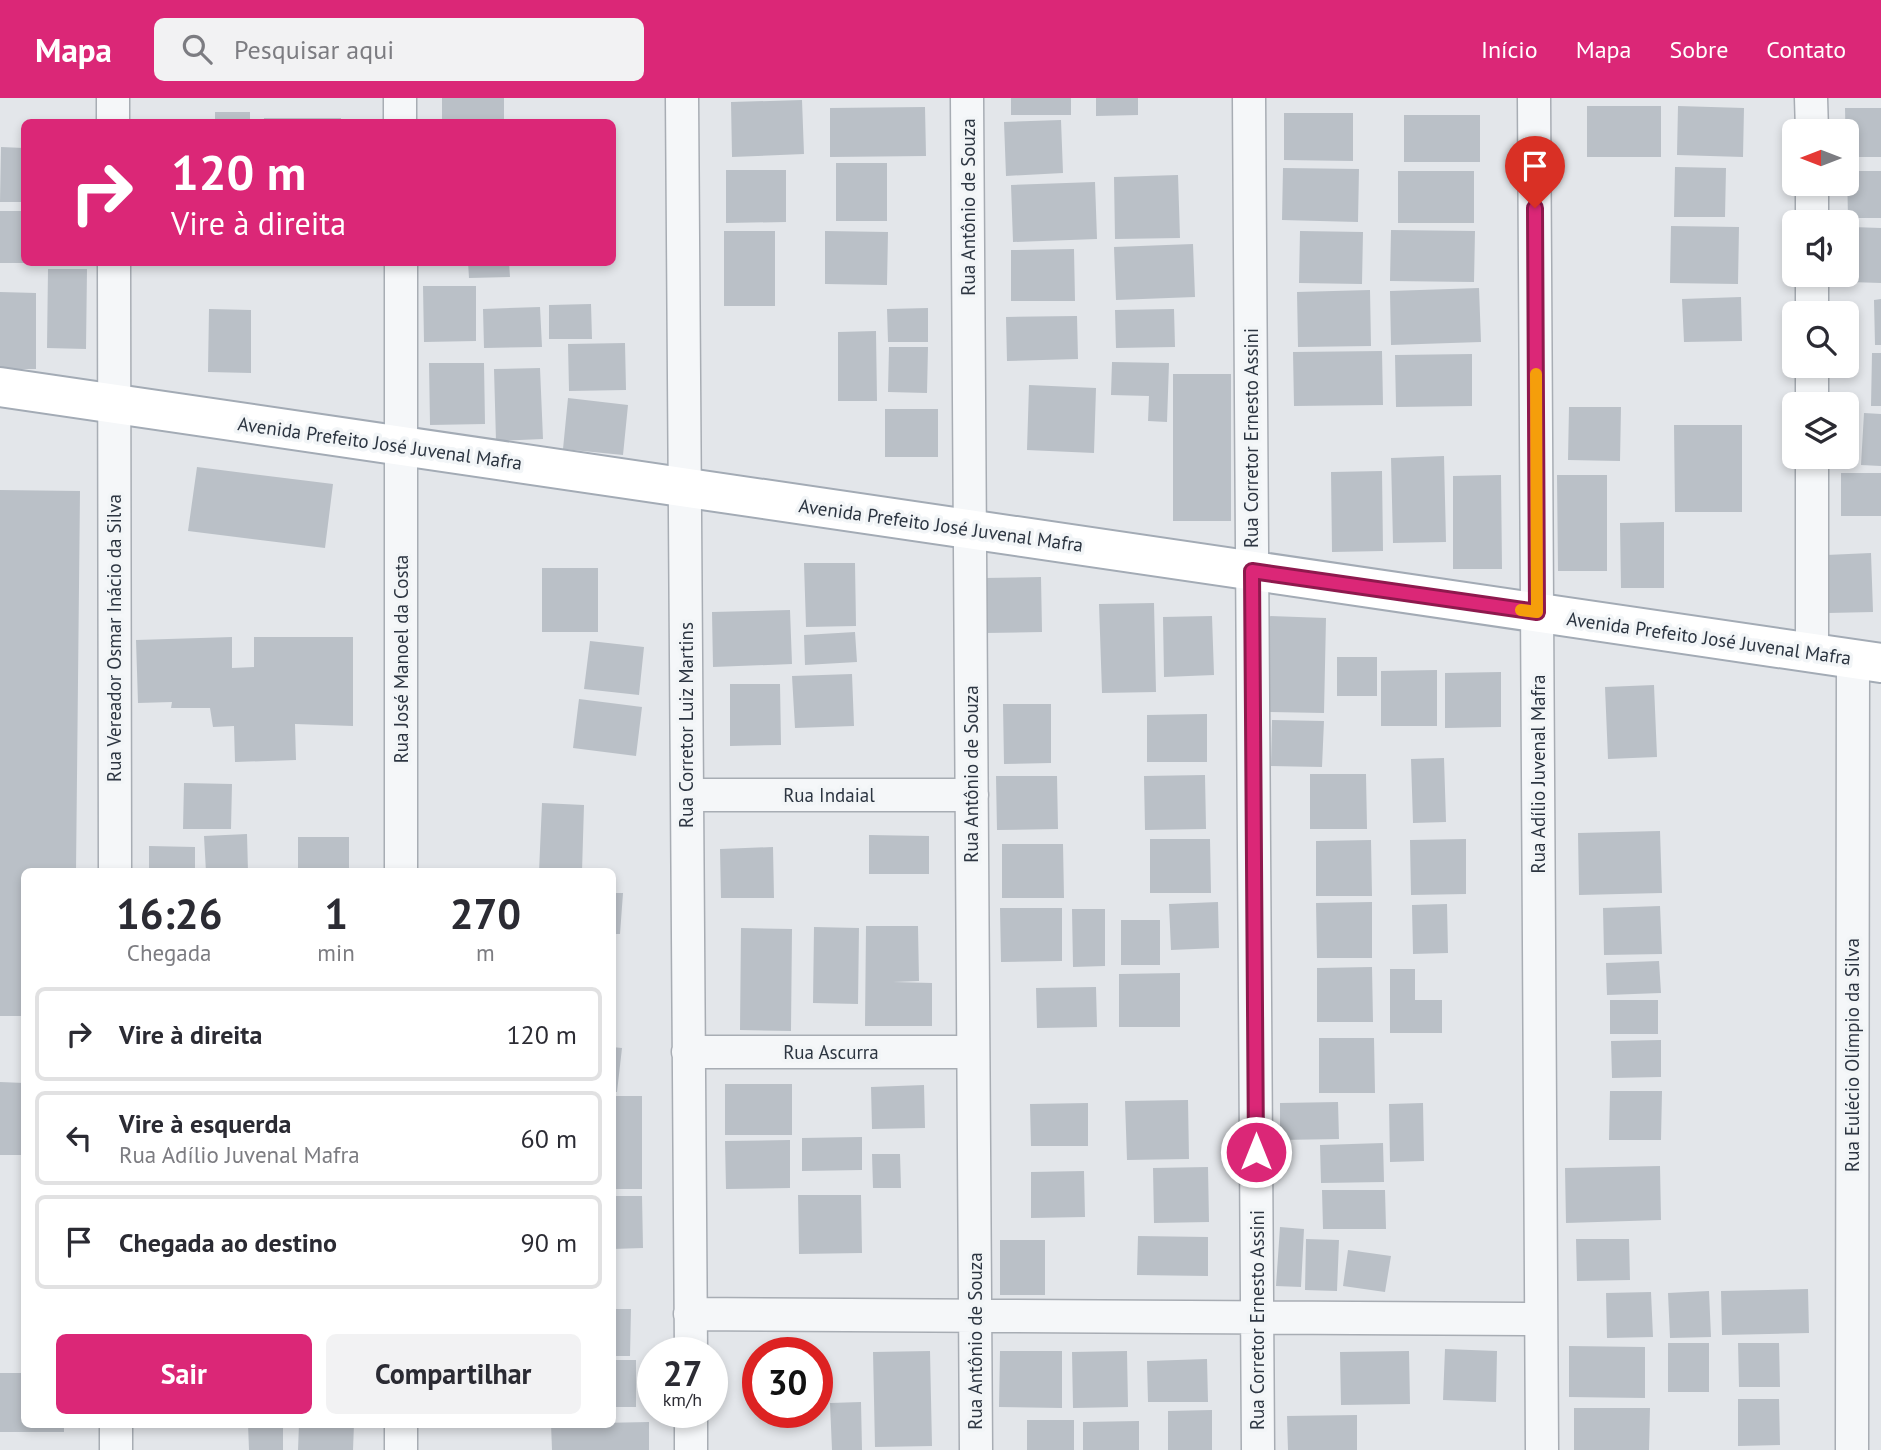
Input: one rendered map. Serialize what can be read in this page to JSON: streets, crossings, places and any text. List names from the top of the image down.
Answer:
{
  "streets": {
    "main road": ["Avenida Prefeito José Juvenal Mafra"],
    "street": [
      "Rua Antônio de Souza",
      "Rua Corretor Ernesto Assini",
      "Rua Vereador Osmar Inácio da Silva",
      "Rua José Manoel da Costa",
      "Rua Corretor Luiz Martins",
      "Rua Adílio Juvenal Mafra",
      "Rua Indaial",
      "Rua Ascurra",
      "Rua Eulécio Olímpio da Silva"
    ]
  },
  "crossings": [
    ["Rua Antônio de Souza", "Avenida Prefeito José Juvenal Mafra"],
    ["Rua Antônio de Souza", "Rua Indaial"],
    ["Rua Antônio de Souza", "Rua Ascurra"],
    ["Rua Corretor Ernesto Assini", "Avenida Prefeito José Juvenal Mafra"],
    ["Avenida Prefeito José Juvenal Mafra", "Rua Vereador Osmar Inácio da Silva"],
    ["Avenida Prefeito José Juvenal Mafra", "Rua José Manoel da Costa"],
    ["Avenida Prefeito José Juvenal Mafra", "Rua Corretor Luiz Martins"],
    ["Avenida Prefeito José Juvenal Mafra", "Rua Adílio Juvenal Mafra"],
    ["Avenida Prefeito José Juvenal Mafra", "Rua Eulécio Olímpio da Silva"],
    ["Rua Corretor Luiz Martins", "Rua Indaial"],
    ["Rua Corretor Luiz Martins", "Rua Ascurra"]
  ],
  "north": "left",
  "page": {
    "header": "Mapa",
    "search": "Pesquisar aqui",
    "nav": [
      "Início",
      "Mapa",
      "Sobre",
      "Contato"
    ],
    "turn": ["120 m", "Vire à direita"],
    "eta": [
      "16:26",
      "Chegada",
      "1",
      "min",
      "270",
      "m"
    ],
    "list": [
      {
        "name": "Vire à direita",
        "value": "120 m"
      },
      {
        "name": "Vire à esquerda",
        "note": "Rua Adílio Juvenal Mafra",
        "value": "60 m"
      },
      {
        "name": "Chegada ao destino",
        "value": "90 m"
      }
    ],
    "buttons": ["Sair", "Compartilhar"],
    "speed": "27 km/h",
    "limit": "30"
  }
}
